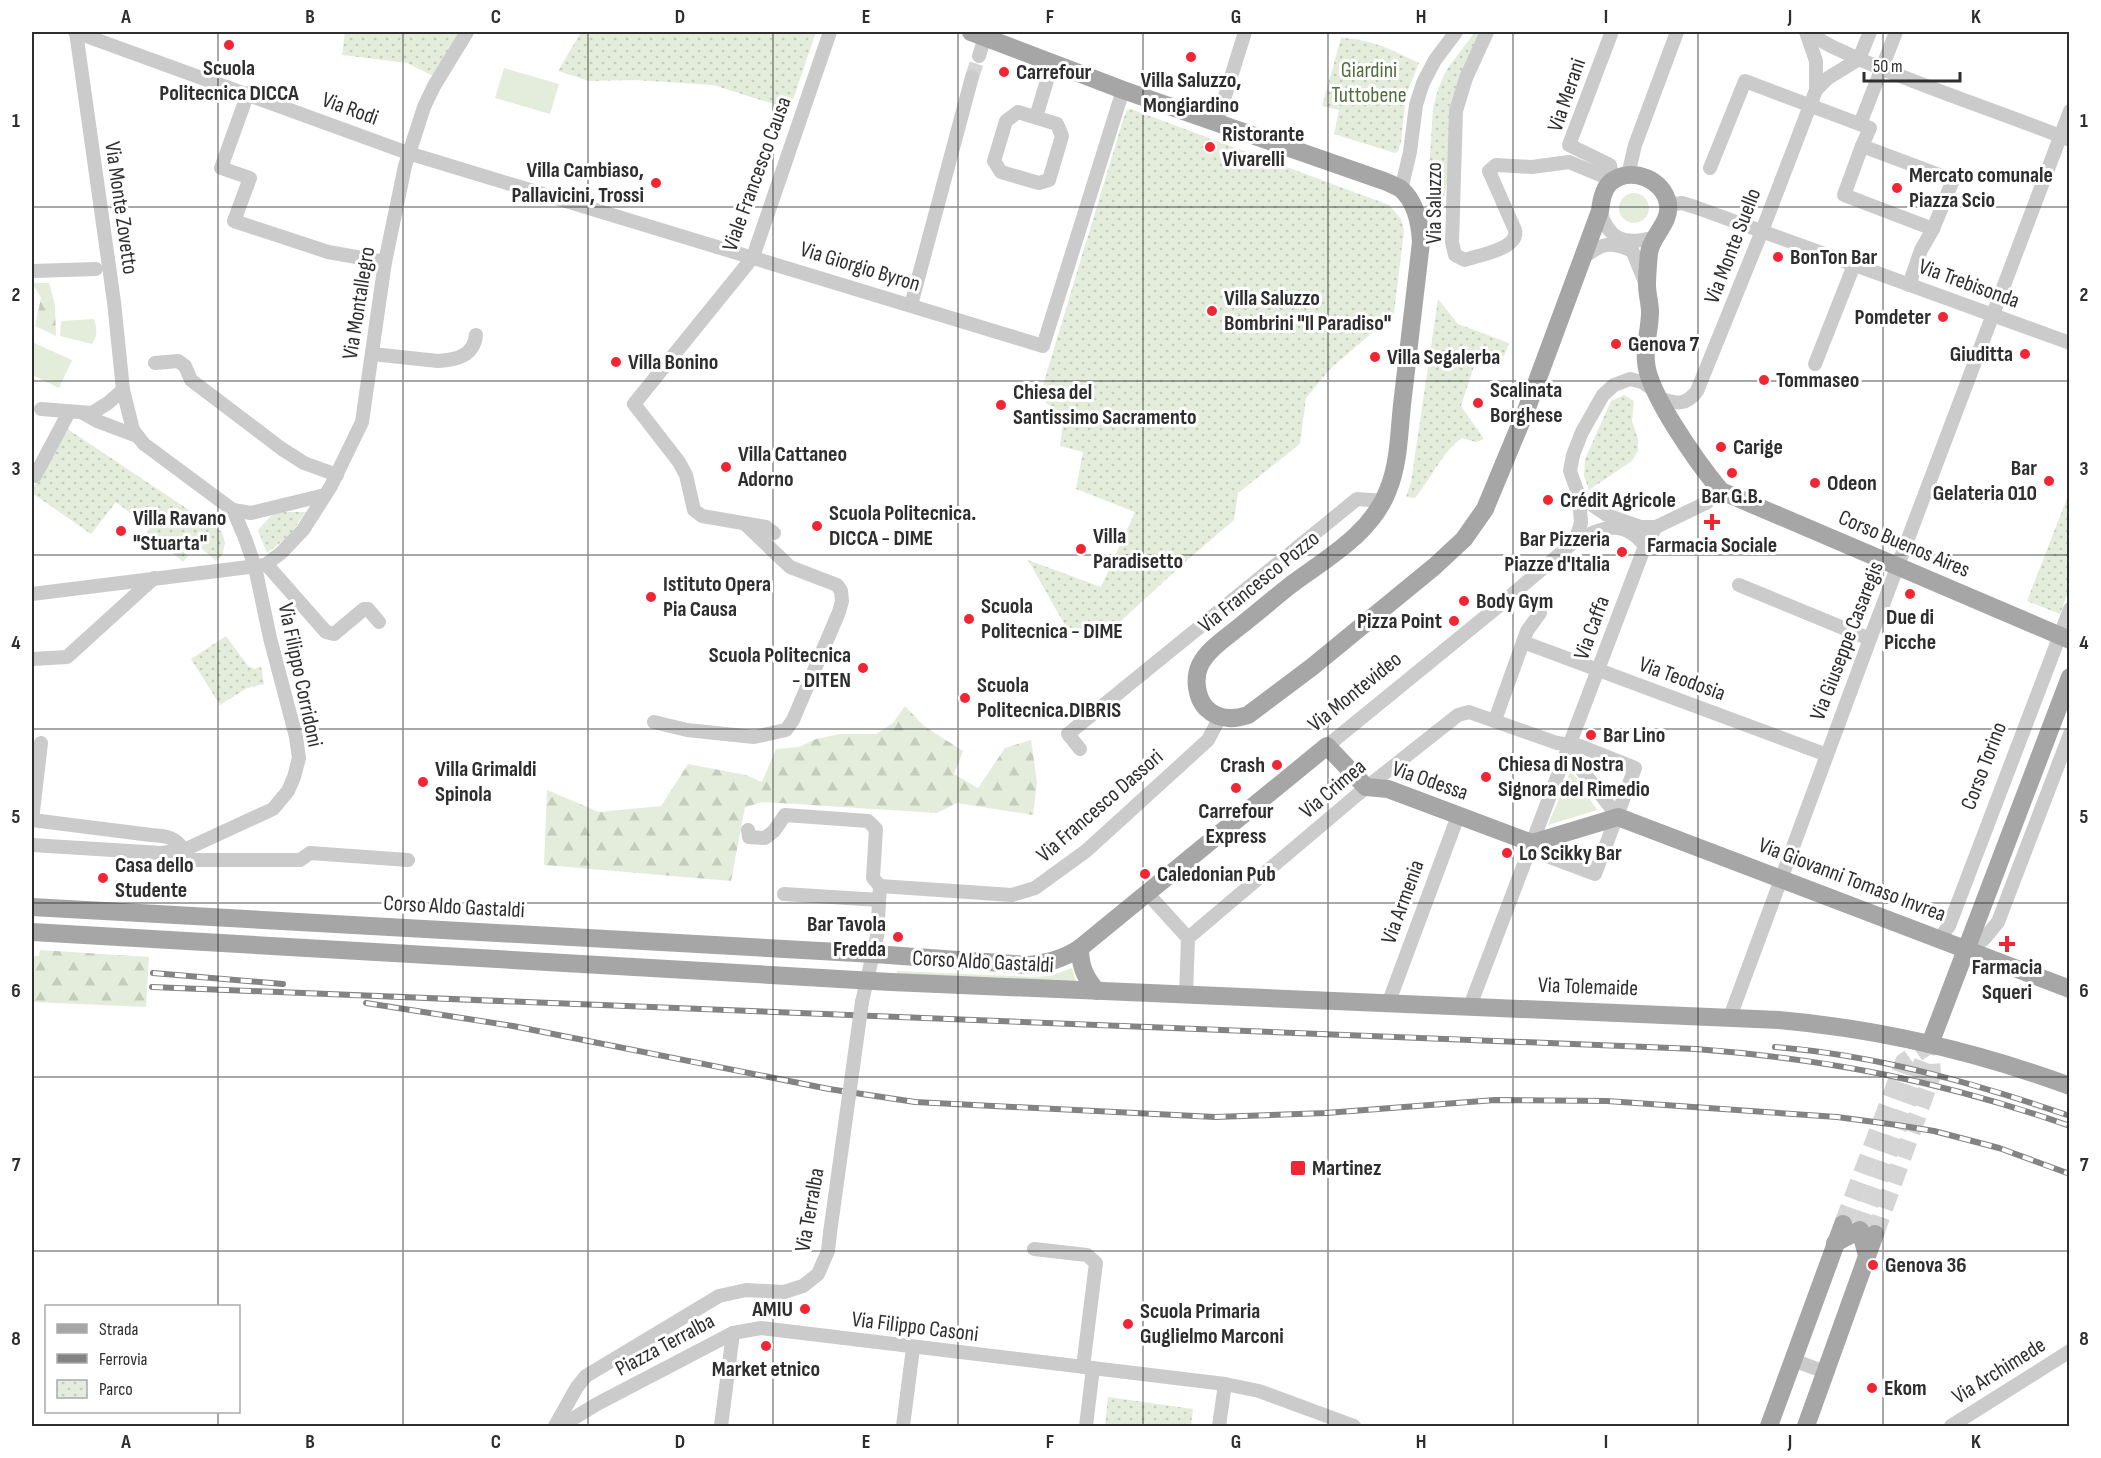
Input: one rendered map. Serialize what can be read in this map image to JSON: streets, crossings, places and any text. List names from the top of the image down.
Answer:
{
  "streets": {
    "main road": [
      "Corso Buenos Aires",
      "Via Francesco Pozzo",
      "Via Montevideo",
      "Via Odessa",
      "Via Giovanni Tomaso Invrea",
      "Corso Aldo Gastaldi",
      "Via Tolemaide"
    ],
    "street": [
      "Via Merani",
      "Via Rodi",
      "Viale Francesco Causa",
      "Via Saluzzo",
      "Via Monte Zovetto",
      "Via Monte Suello",
      "Via Giorgio Byron",
      "Via Trebisonda",
      "Via Montallegro",
      "Via Caffa",
      "Via Giuseppe Casaregis",
      "Via Filippo Corridoni",
      "Via Teodosia",
      "Corso Torino",
      "Via Crimea",
      "Via Francesco Dassori",
      "Via Armenia",
      "Via Terralba",
      "Via Filippo Casoni",
      "Piazza Terralba",
      "Via Archimede"
    ]
  },
  "crossings": [
    ["Via Merani", "Via Saluzzo"],
    ["Via Merani", "Via Trebisonda"],
    ["Via Rodi", "Via Monte Zovetto"],
    ["Via Rodi", "Via Giorgio Byron"],
    ["Via Rodi", "Via Montallegro"],
    ["Viale Francesco Causa", "Via Giorgio Byron"],
    ["Via Saluzzo", "Via Trebisonda"],
    ["Via Monte Suello", "Via Trebisonda"],
    ["Via Monte Suello", "Corso Buenos Aires"],
    ["Via Monte Suello", "Via Caffa"],
    ["Via Giorgio Byron", "Via Montallegro"],
    ["Via Trebisonda", "Via Giuseppe Casaregis"],
    ["Via Montallegro", "Via Filippo Corridoni"],
    ["Corso Buenos Aires", "Via Caffa"],
    ["Corso Buenos Aires", "Via Giuseppe Casaregis"],
    ["Corso Buenos Aires", "Corso Torino"],
    ["Via Francesco Pozzo", "Via Francesco Dassori"],
    ["Via Caffa", "Via Teodosia"],
    ["Via Caffa", "Via Montevideo"],
    ["Via Caffa", "Via Odessa"],
    ["Via Caffa", "Via Crimea"],
    ["Via Giuseppe Casaregis", "Via Teodosia"],
    ["Via Giuseppe Casaregis", "Via Giovanni Tomaso Invrea"],
    ["Via Giuseppe Casaregis", "Via Tolemaide"],
    ["Via Montevideo", "Via Odessa"],
    ["Via Montevideo", "Corso Aldo Gastaldi"],
    ["Corso Torino", "Via Giovanni Tomaso Invrea"],
    ["Via Odessa", "Via Crimea"],
    ["Via Odessa", "Via Armenia"],
    ["Via Crimea", "Via Giovanni Tomaso Invrea"],
    ["Via Armenia", "Via Tolemaide"],
    ["Corso Aldo Gastaldi", "Via Tolemaide"],
    ["Corso Aldo Gastaldi", "Via Terralba"],
    ["Via Filippo Casoni", "Piazza Terralba"]
  ],
  "parks": ["Giardini Tuttobene"],
  "places": {
    "other": [
      "Scuola Politecnica DICCA",
      "Villa Saluzzo, Mongiardino",
      "Carrefour",
      "Ristorante Vivarelli",
      "Villa Cambiaso, Pallavicini, Trossi",
      "Mercato comunale Piazza Scio",
      "BonTon Bar",
      "Villa Saluzzo Bombrini \"Il Paradiso\"",
      "Pomdeter",
      "Genova 7",
      "Giuditta",
      "Villa Segalerba",
      "Villa Bonino",
      "Tommaseo",
      "Scalinata Borghese",
      "Chiesa del Santissimo Sacramento",
      "Carige",
      "Villa Cattaneo Adorno",
      "Bar G.B.",
      "Bar Gelateria 010",
      "Odeon",
      "Crédit Agricole",
      "Scuola Politecnica. DICCA - DIME",
      "Villa Ravano \"Stuarta\"",
      "Villa Paradisetto",
      "Bar Pizzeria Piazze d'Italia",
      "Due di Picche",
      "Istituto Opera Pia Causa",
      "Body Gym",
      "Scuola Politecnica - DIME",
      "Pizza Point",
      "Scuola Politecnica - DITEN",
      "Scuola Politecnica.DIBRIS",
      "Bar Lino",
      "Crash",
      "Chiesa di Nostra Signora del Rimedio",
      "Villa Grimaldi Spinola",
      "Carrefour Express",
      "Lo Scikky Bar",
      "Caledonian Pub",
      "Casa dello Studente",
      "Bar Tavola Fredda",
      "Genova 36",
      "AMIU",
      "Scuola Primaria Guglielmo Marconi",
      "Market etnico",
      "Ekom"
    ],
    "health": ["Farmacia Sociale", "Farmacia Squeri"],
    "transit": ["Martinez"]
  },
  "legend": ["Strada", "Ferrovia", "Parco"],
  "scale_bar": "50 m",
  "grid": {
    "columns": [
      "A",
      "B",
      "C",
      "D",
      "E",
      "F",
      "G",
      "H",
      "I",
      "J",
      "K"
    ],
    "rows": [
      "1",
      "2",
      "3",
      "4",
      "5",
      "6",
      "7",
      "8"
    ]
  }
}
